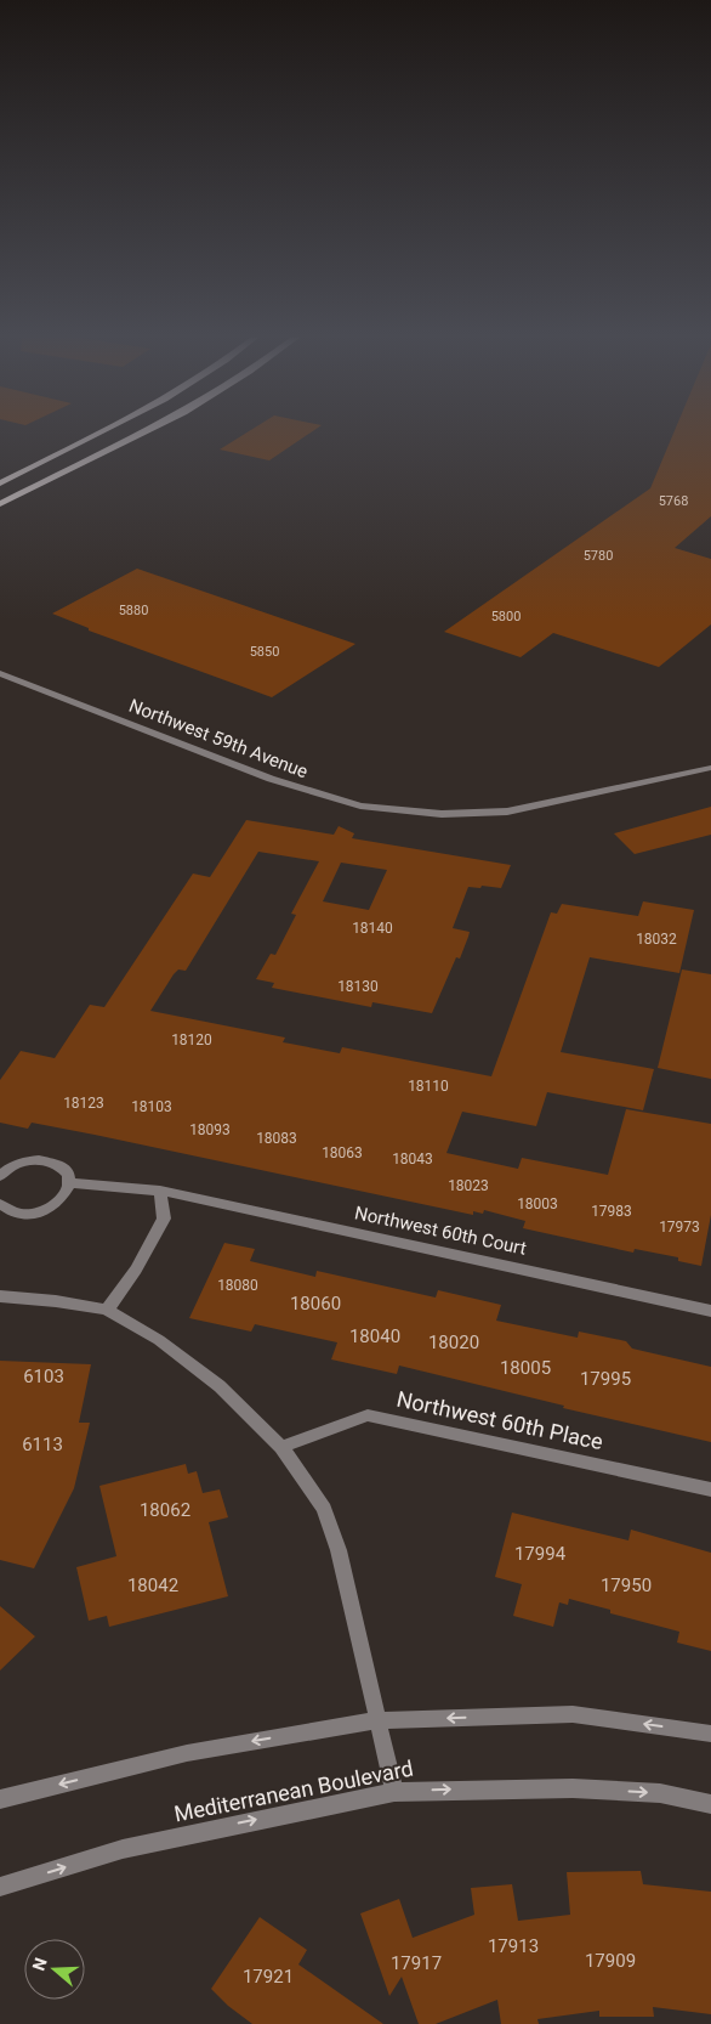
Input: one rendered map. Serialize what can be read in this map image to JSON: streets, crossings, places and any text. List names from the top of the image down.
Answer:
{
  "streets": {
    "street": [
      "Northwest 59th Avenue",
      "Northwest 60th Court",
      "Northwest 60th Place",
      "Mediterranean Boulevard"
    ]
  },
  "house_numbers": [
    "5768",
    "5780",
    "5880",
    "5800",
    "5850",
    "18140",
    "18032",
    "18130",
    "18120",
    "18110",
    "18123",
    "18103",
    "18093",
    "18083",
    "18063",
    "18043",
    "18023",
    "18003",
    "17983",
    "17973",
    "18080",
    "18060",
    "18040",
    "18020",
    "18005",
    "6103",
    "17995",
    "6113",
    "18062",
    "17994",
    "18042",
    "17950",
    "17913",
    "17909",
    "17917",
    "17921"
  ],
  "north": "left"
}
